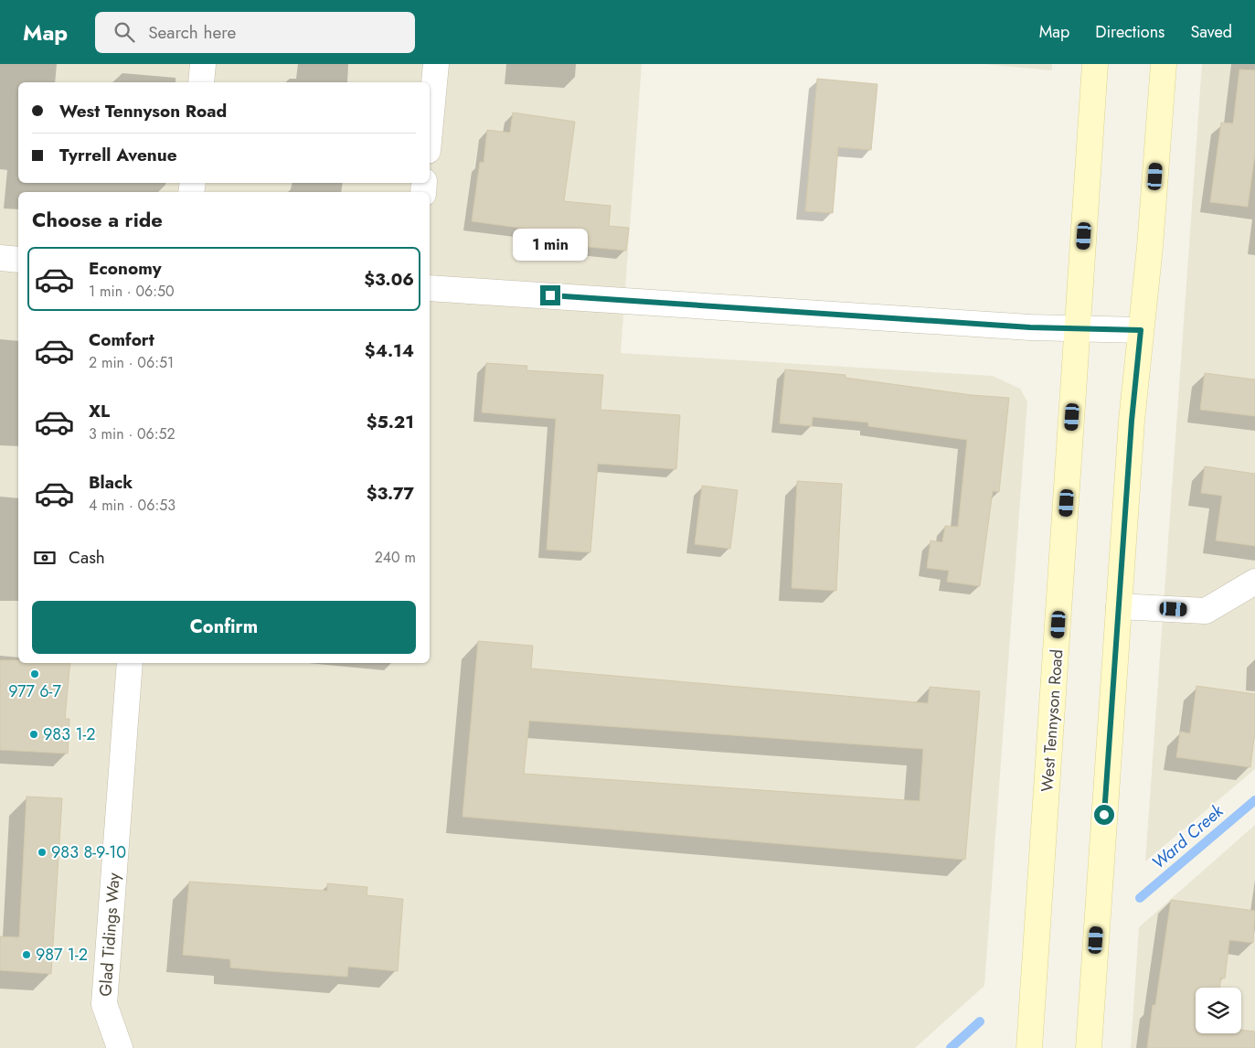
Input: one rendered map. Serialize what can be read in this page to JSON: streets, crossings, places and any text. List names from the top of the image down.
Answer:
{
  "streets": {
    "main road": ["West Tennyson Road"],
    "street": ["Glad Tidings Way"]
  },
  "water": ["Ward Creek"],
  "places": [
    "977 6-7",
    "983 1-2",
    "983 8-9-10",
    "987 1-2"
  ],
  "page": {
    "header": "Map",
    "search": "Search here",
    "nav": ["Map", "Directions", "Saved"],
    "banner": ["West Tennyson Road", "Tyrrell Avenue"],
    "heading": "Choose a ride",
    "bubble": "1 min",
    "list": [
      {
        "name": "Economy",
        "note": "1 min · 06:50",
        "value": "$3.06"
      },
      {
        "name": "Comfort",
        "note": "2 min · 06:51",
        "value": "$4.14"
      },
      {
        "name": "XL",
        "note": "3 min · 06:52",
        "value": "$5.21"
      },
      {
        "name": "Black",
        "note": "4 min · 06:53",
        "value": "$3.77"
      }
    ],
    "pay": ["Cash", "240 m"],
    "buttons": "Confirm"
  }
}
